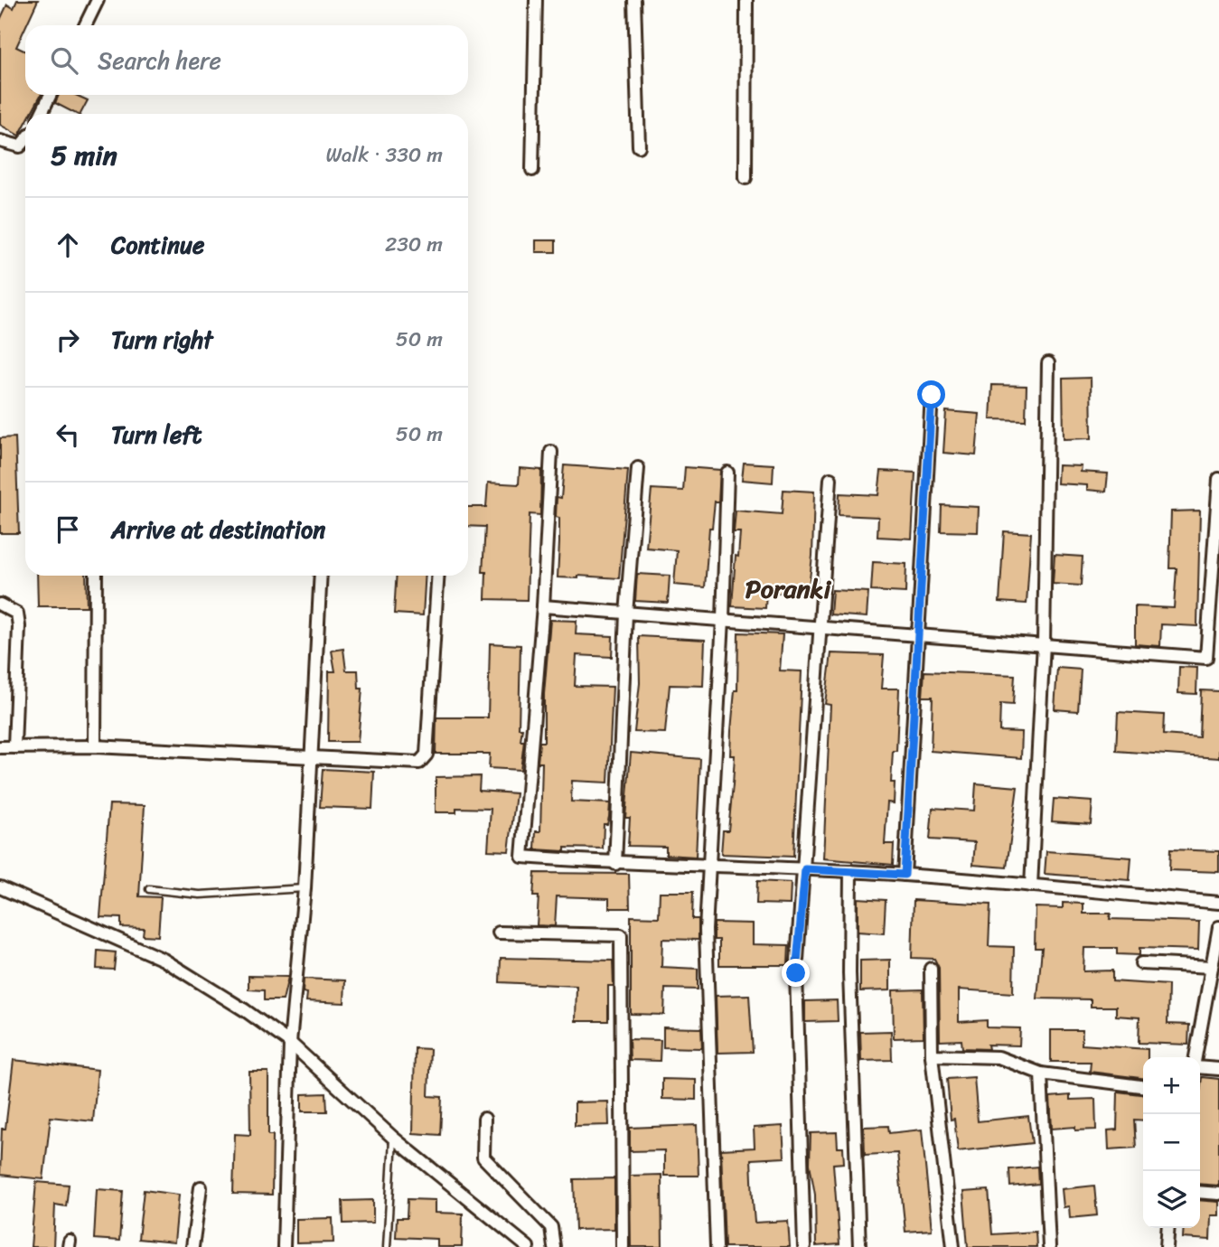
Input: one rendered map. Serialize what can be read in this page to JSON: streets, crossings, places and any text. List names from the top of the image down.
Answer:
{
  "districts": ["Poranki"],
  "page": {
    "search": "Search here",
    "heading": ["5 min", "Walk · 330 m"],
    "list": [
      ["Continue", "230 m"],
      ["Turn right", "50 m"],
      ["Turn left", "50 m"],
      "Arrive at destination"
    ],
    "map_buttons": ["+", "−"]
  }
}
